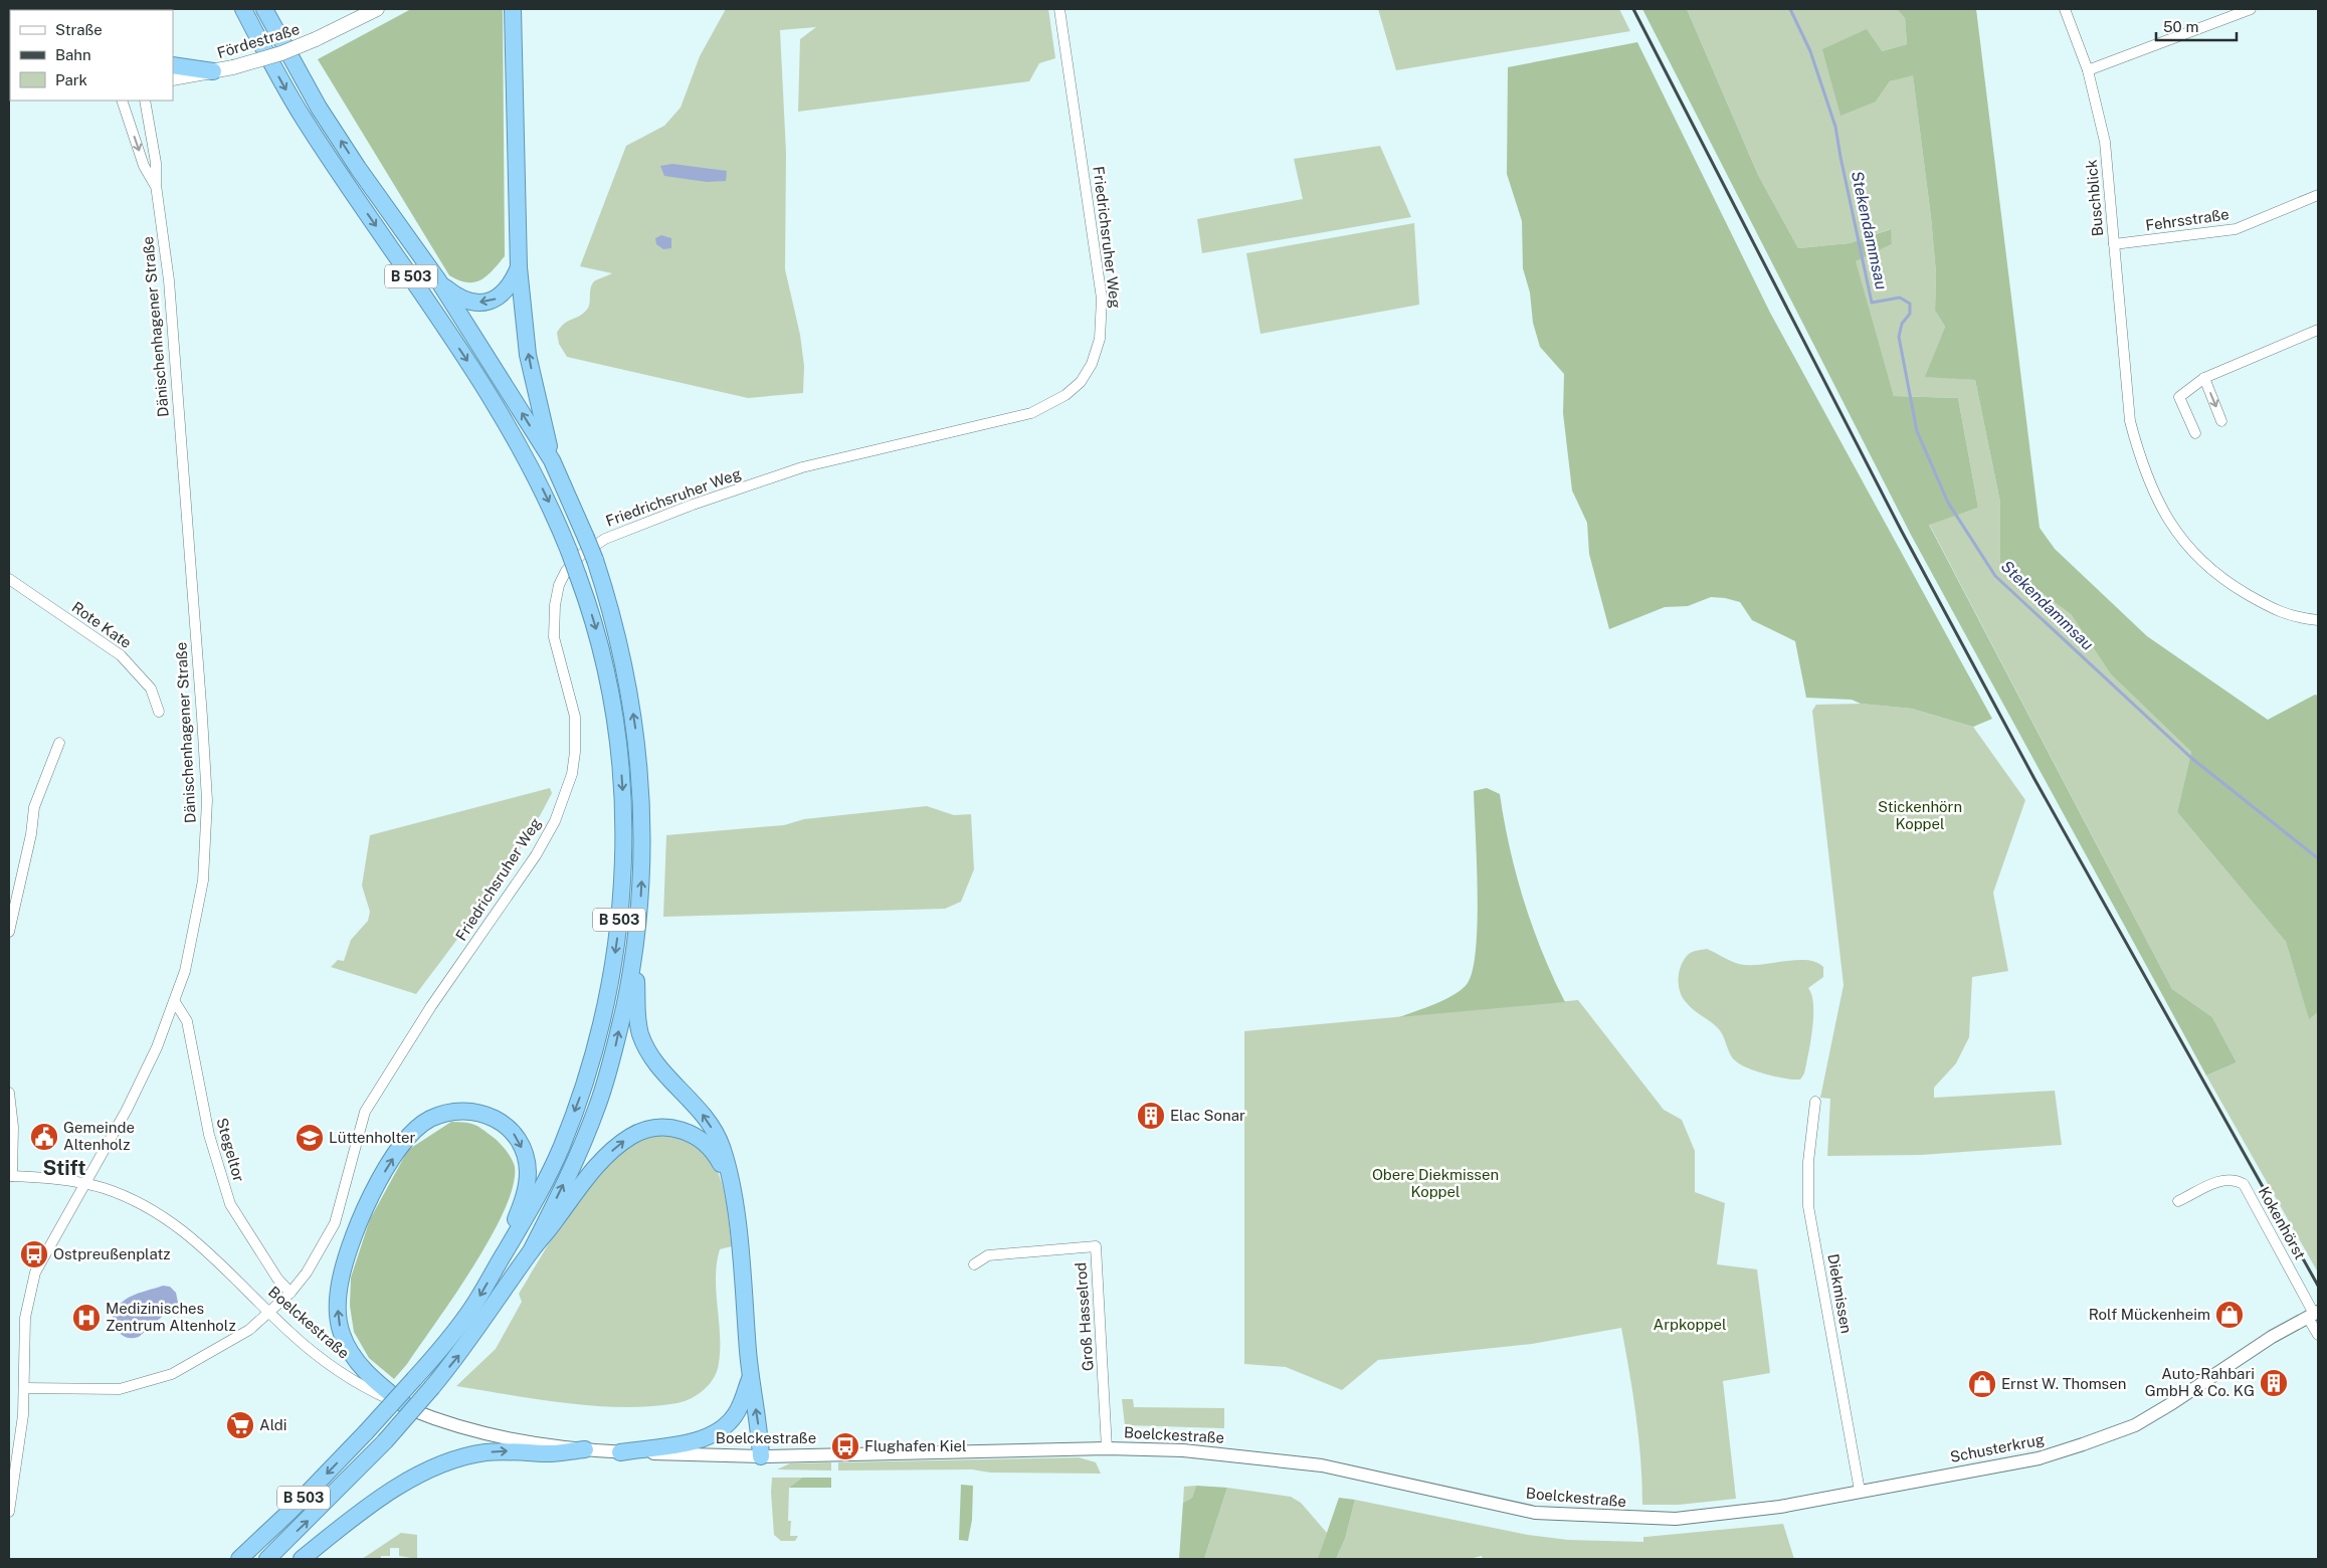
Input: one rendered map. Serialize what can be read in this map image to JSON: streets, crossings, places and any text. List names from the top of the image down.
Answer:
{
  "streets": {
    "highway": ["B 503"],
    "main road": ["Fördestraße"],
    "street": [
      "Buschblick",
      "Fehrsstraße",
      "Friedrichsruher Weg",
      "Dänischenhagener Straße",
      "Rote Kate",
      "Stegeltor",
      "Kokenhörst",
      "Diekmissen",
      "Groß Hasselrod",
      "Boelckestraße",
      "Schusterkrug"
    ]
  },
  "crossings": [
    ["Buschblick", "Fehrsstraße"],
    ["Friedrichsruher Weg", "Dänischenhagener Straße"],
    ["Friedrichsruher Weg", "Stegeltor"],
    ["Friedrichsruher Weg", "Boelckestraße"],
    ["B 503", "Boelckestraße"],
    ["Dänischenhagener Straße", "Stegeltor"],
    ["Dänischenhagener Straße", "Boelckestraße"],
    ["Kokenhörst", "Schusterkrug"],
    ["Diekmissen", "Schusterkrug"],
    ["Groß Hasselrod", "Boelckestraße"],
    ["Boelckestraße", "Schusterkrug"]
  ],
  "districts": ["Stift"],
  "water": ["Stekendammsau"],
  "parks": ["Stickenhörn Koppel", "Obere Diekmissen Koppel", "Arpkoppel"],
  "places": {
    "building": ["Elac Sonar", "Auto-Rahbari GmbH & Co. KG"],
    "public building": ["Gemeinde Altenholz"],
    "school or university": ["Lüttenholter"],
    "bus stop": ["Ostpreußenplatz", "Flughafen Kiel"],
    "shop": ["Rolf Mückenheim", "Ernst W. Thomsen"],
    "hospital": ["Medizinisches Zentrum Altenholz"],
    "supermarket": ["Aldi"]
  },
  "legend": ["Straße", "Bahn", "Park"],
  "scale_bar": "50 m"
}
